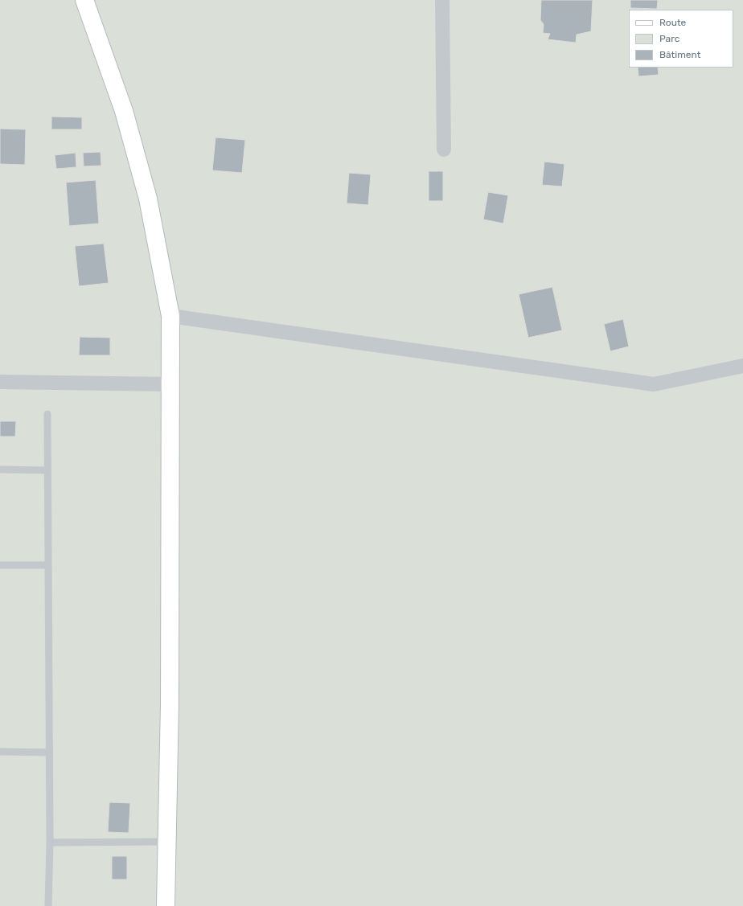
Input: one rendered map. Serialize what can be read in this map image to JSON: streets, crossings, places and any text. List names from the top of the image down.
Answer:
{
  "legend": ["Route", "Parc", "Bâtiment"]
}
